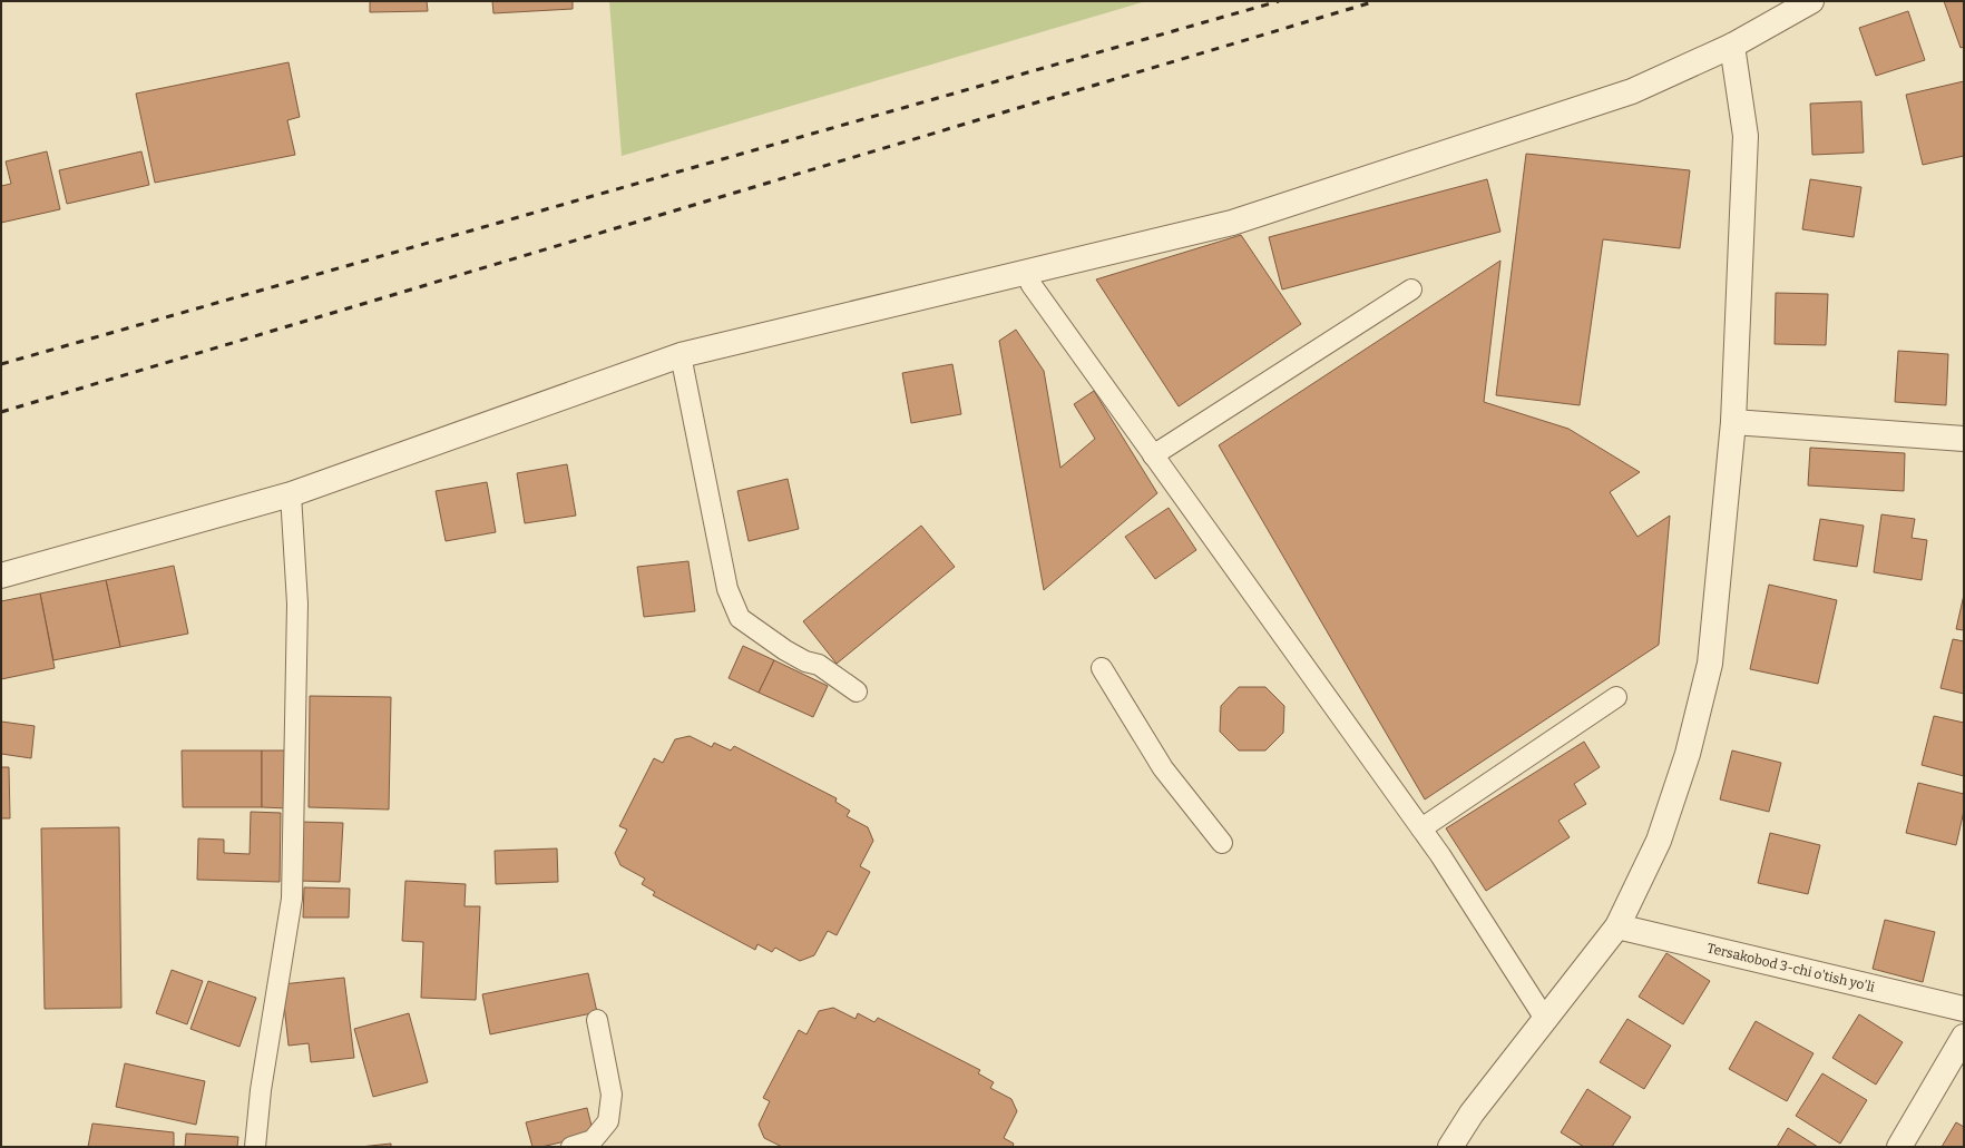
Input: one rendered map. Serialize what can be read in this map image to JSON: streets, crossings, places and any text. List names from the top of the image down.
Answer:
{
  "streets": {
    "street": ["Tersakobod 3-chi o'tish yo'li"]
  }
}
